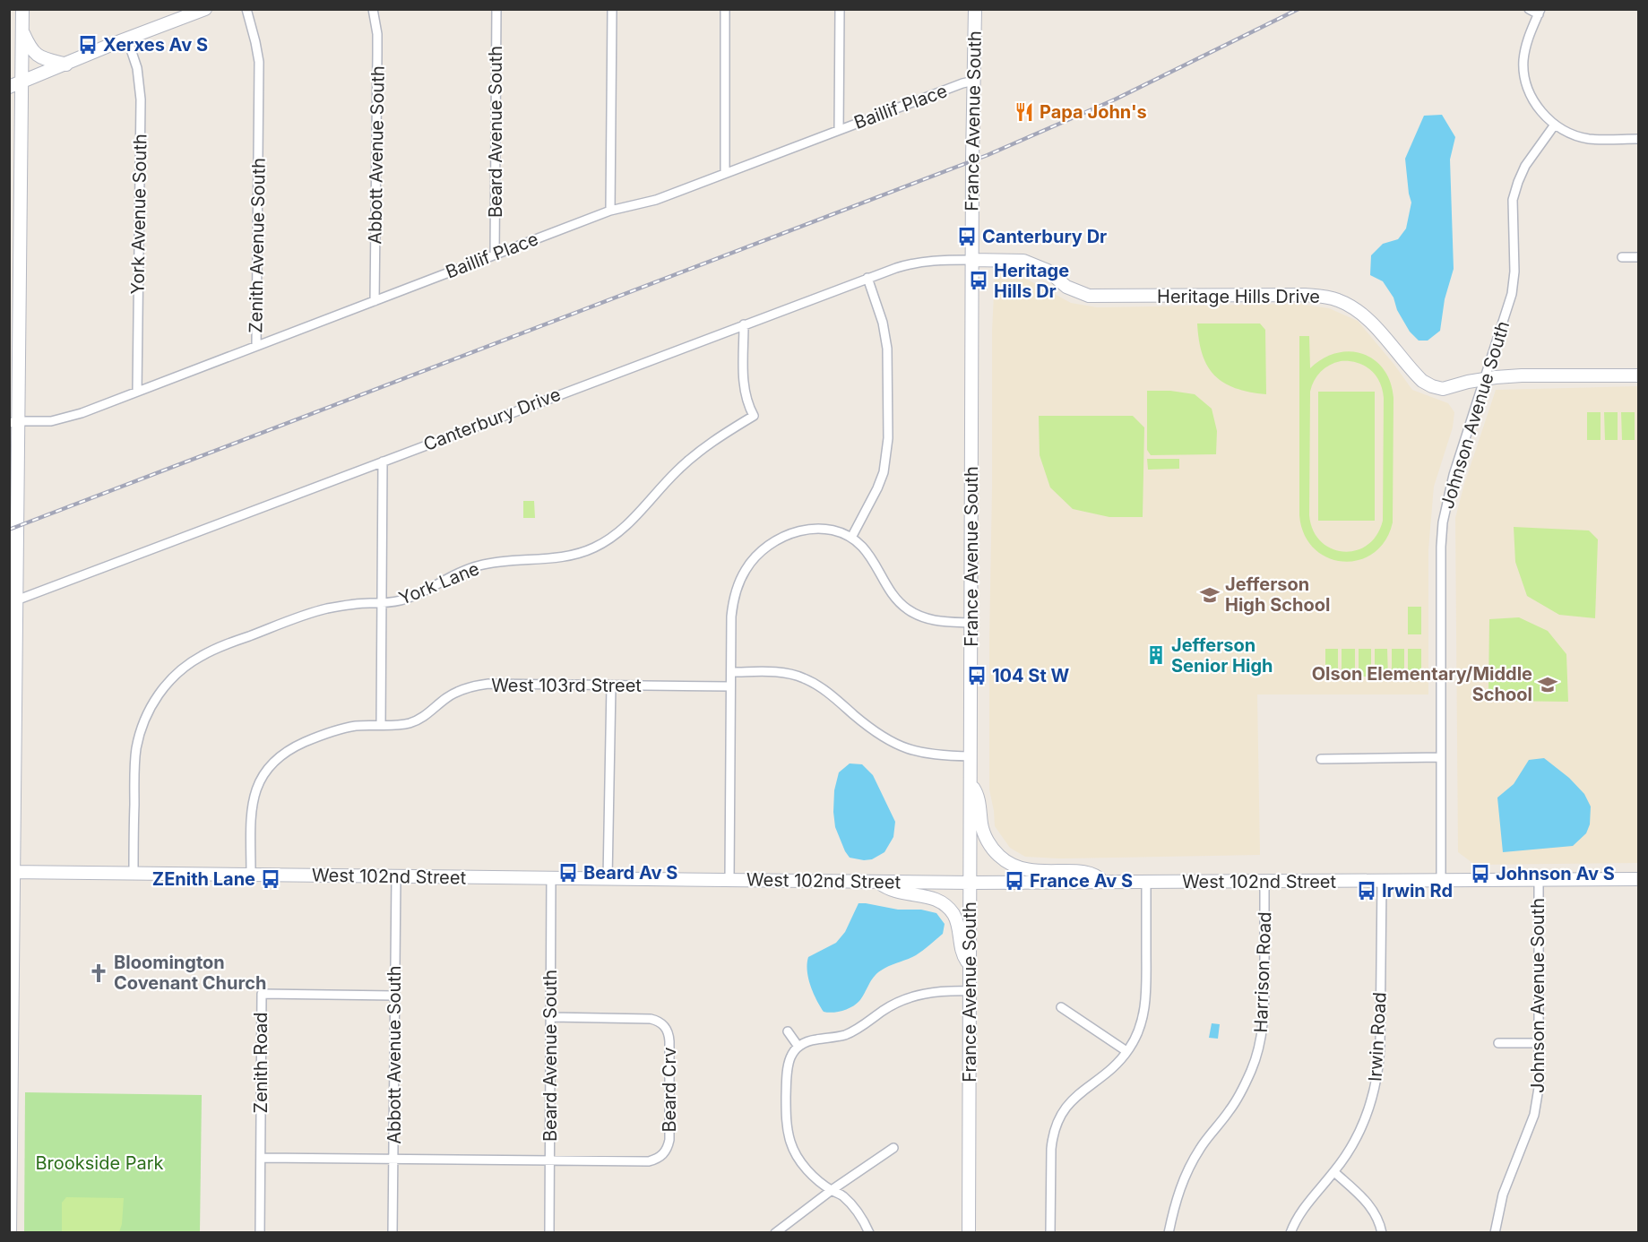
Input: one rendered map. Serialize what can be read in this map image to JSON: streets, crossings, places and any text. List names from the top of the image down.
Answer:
{
  "streets": {
    "street": [
      "Baillif Place",
      "France Avenue South",
      "Beard Avenue South",
      "Abbott Avenue South",
      "York Avenue South",
      "Zenith Avenue South",
      "Heritage Hills Drive",
      "Johnson Avenue South",
      "Canterbury Drive",
      "York Lane",
      "West 103rd Street",
      "West 102nd Street",
      "Harrison Road",
      "Irwin Road",
      "Zenith Road",
      "Beard Crv"
    ]
  },
  "crossings": [
    ["Baillif Place", "France Avenue South"],
    ["Baillif Place", "Beard Avenue South"],
    ["Baillif Place", "Abbott Avenue South"],
    ["Baillif Place", "York Avenue South"],
    ["Baillif Place", "Zenith Avenue South"],
    ["France Avenue South", "Heritage Hills Drive"],
    ["France Avenue South", "Canterbury Drive"],
    ["France Avenue South", "West 102nd Street"],
    ["Beard Avenue South", "West 102nd Street"],
    ["Beard Avenue South", "Beard Crv"],
    ["Abbott Avenue South", "West 102nd Street"],
    ["Abbott Avenue South", "Zenith Road"],
    ["Abbott Avenue South", "Beard Crv"],
    ["Heritage Hills Drive", "Johnson Avenue South"],
    ["Heritage Hills Drive", "Canterbury Drive"],
    ["Johnson Avenue South", "West 102nd Street"],
    ["Canterbury Drive", "York Lane"],
    ["York Lane", "West 102nd Street"],
    ["West 102nd Street", "Harrison Road"],
    ["West 102nd Street", "Irwin Road"],
    ["Zenith Road", "Beard Crv"]
  ],
  "parks": ["Brookside Park"],
  "places": {
    "bus stop": [
      "Xerxes Av S",
      "Canterbury Dr",
      "Heritage Hills Dr",
      "104 St W",
      "Beard Av S",
      "Johnson Av S",
      "ZEnith Lane",
      "France Av S",
      "Irwin Rd"
    ],
    "restaurant": ["Papa John's"],
    "school or university": ["Jefferson High School", "Olson Elementary/Middle School"],
    "building": ["Jefferson Senior High"],
    "church": ["Bloomington Covenant Church"]
  }
}
